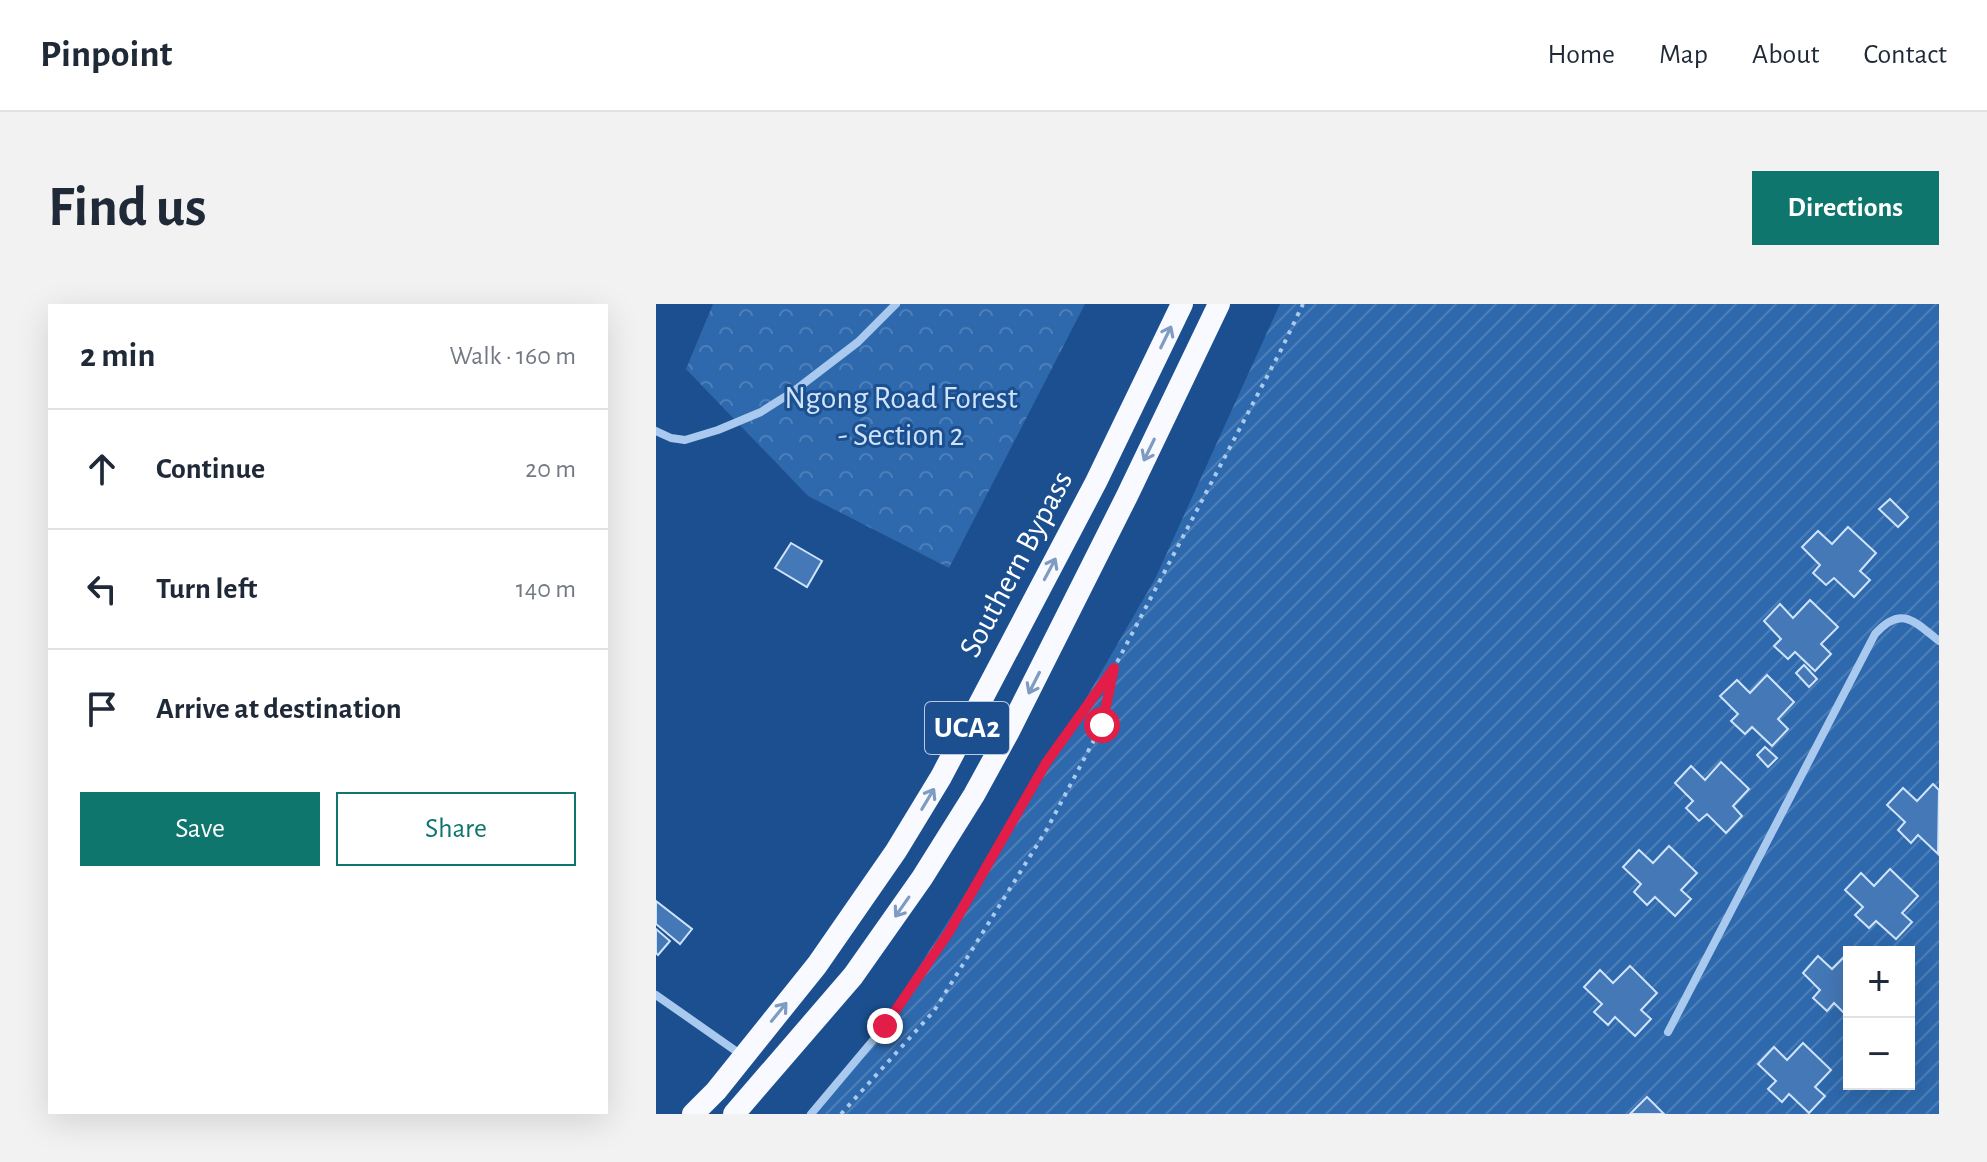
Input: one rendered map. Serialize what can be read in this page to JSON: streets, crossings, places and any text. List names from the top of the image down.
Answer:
{
  "streets": {
    "highway": ["Southern Bypass", "UCA2"]
  },
  "parks": ["Ngong Road Forest - Section 2"],
  "page": {
    "header": "Pinpoint",
    "nav": [
      "Home",
      "Map",
      "About",
      "Contact"
    ],
    "buttons": [
      "Directions",
      ["Save", "Share"]
    ],
    "title": "Find us",
    "heading": ["2 min", "Walk · 160 m"],
    "list": [
      ["Continue", "20 m"],
      ["Turn left", "140 m"],
      "Arrive at destination"
    ],
    "map_buttons": ["+", "−"]
  }
}
